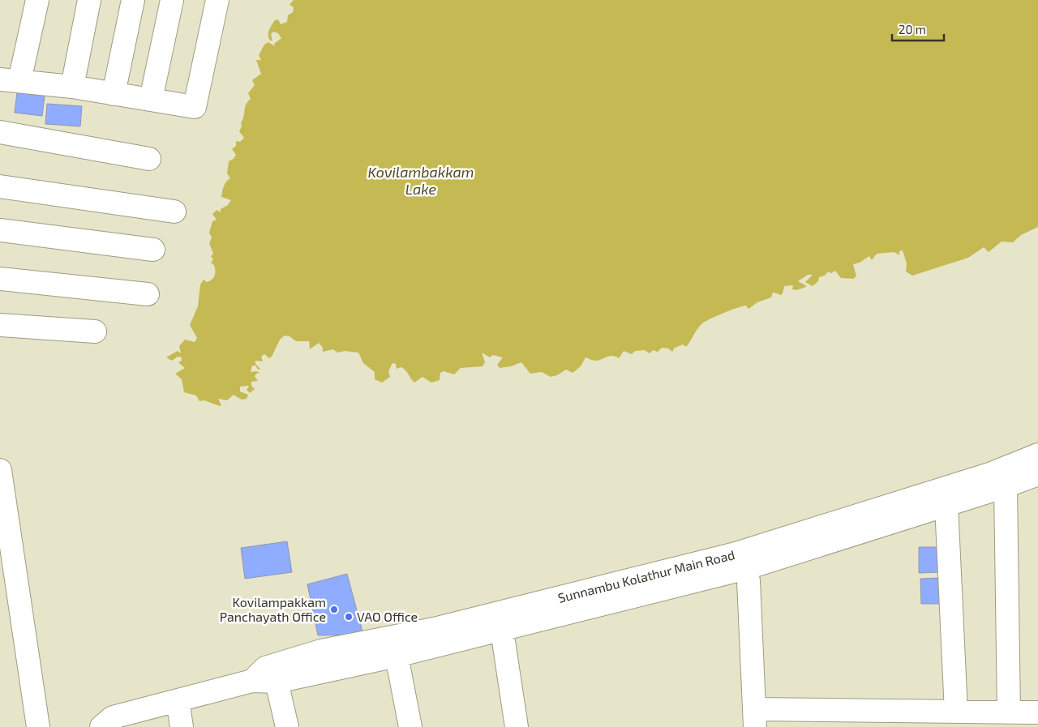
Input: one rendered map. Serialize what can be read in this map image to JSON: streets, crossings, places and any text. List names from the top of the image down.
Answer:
{
  "streets": {
    "street": ["Sunnambu Kolathur Main Road"]
  },
  "water": ["Kovilambakkam Lake"],
  "places": ["Kovilampakkam Panchayath Office", "VAO Office"],
  "scale_bar": "20 m"
}
